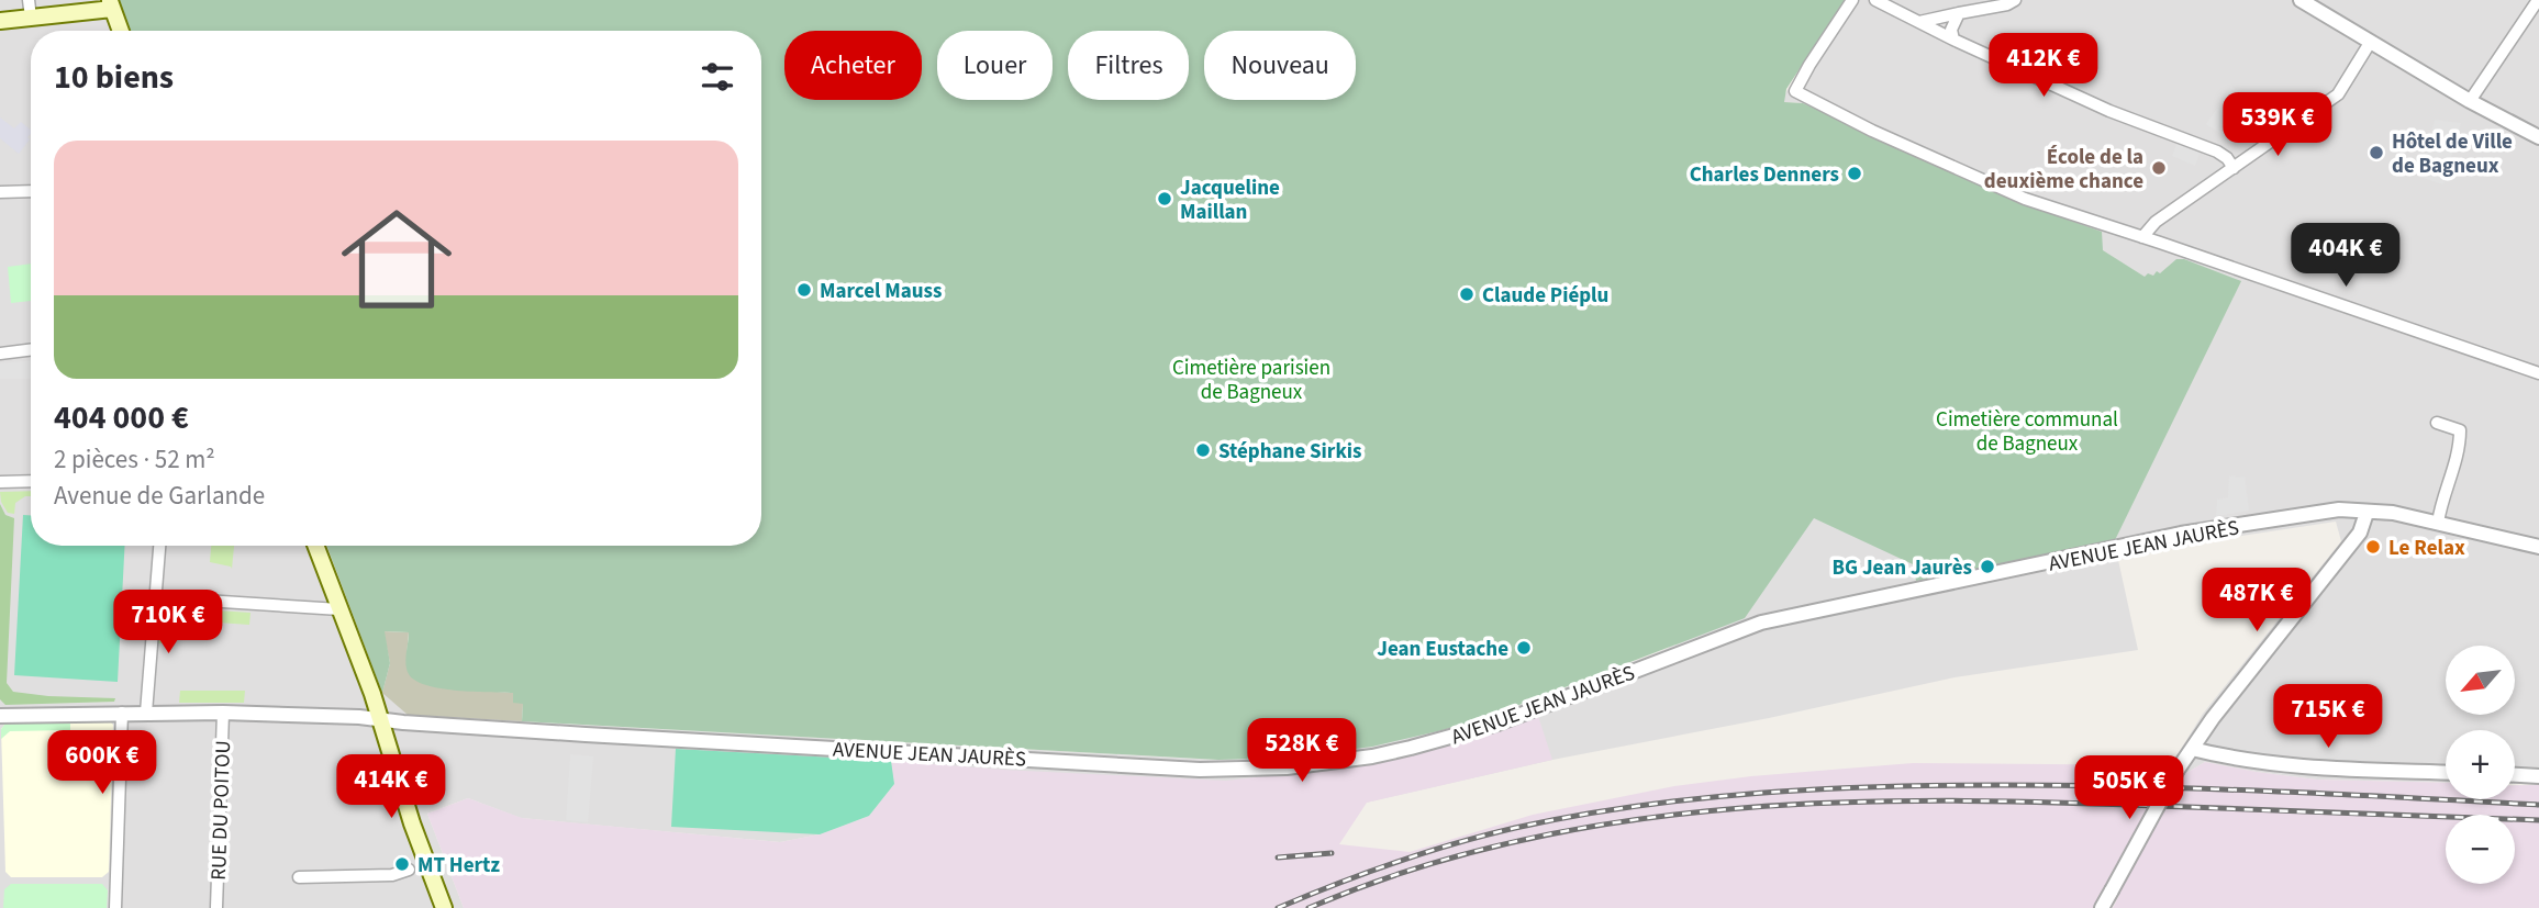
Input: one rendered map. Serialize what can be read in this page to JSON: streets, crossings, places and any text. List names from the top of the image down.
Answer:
{
  "streets": {
    "street": ["AVENUE JEAN JAURÈS", "RUE DU POITOU"]
  },
  "crossings": [
    ["AVENUE JEAN JAURÈS", "RUE DU POITOU"]
  ],
  "parks": ["Cimetière parisien de Bagneux", "Cimetière communal de Bagneux"],
  "places": [
    "Hôtel de Ville de Bagneux",
    "École de la deuxième chance",
    "Charles Denners",
    "Jacqueline Maillan",
    "Marcel Mauss",
    "Claude Piéplu",
    "Stéphane Sirkis",
    "Le Relax",
    "BG Jean Jaurès",
    "Jean Eustache",
    "MT Hertz"
  ],
  "north": "bottom left",
  "page": {
    "chip": [
      "Acheter",
      "Louer",
      "Filtres",
      "Nouveau"
    ],
    "heading": "10 biens",
    "price": [
      "412K €",
      "539K €",
      "404K €",
      "487K €",
      "710K €",
      "715K €",
      "528K €",
      "600K €",
      "414K €",
      "505K €"
    ],
    "list": [
      {
        "name": "404 000 €",
        "note": "2 pièces · 52 m² · Avenue de Garlande"
      }
    ],
    "map_buttons": ["+", "−"]
  }
}
